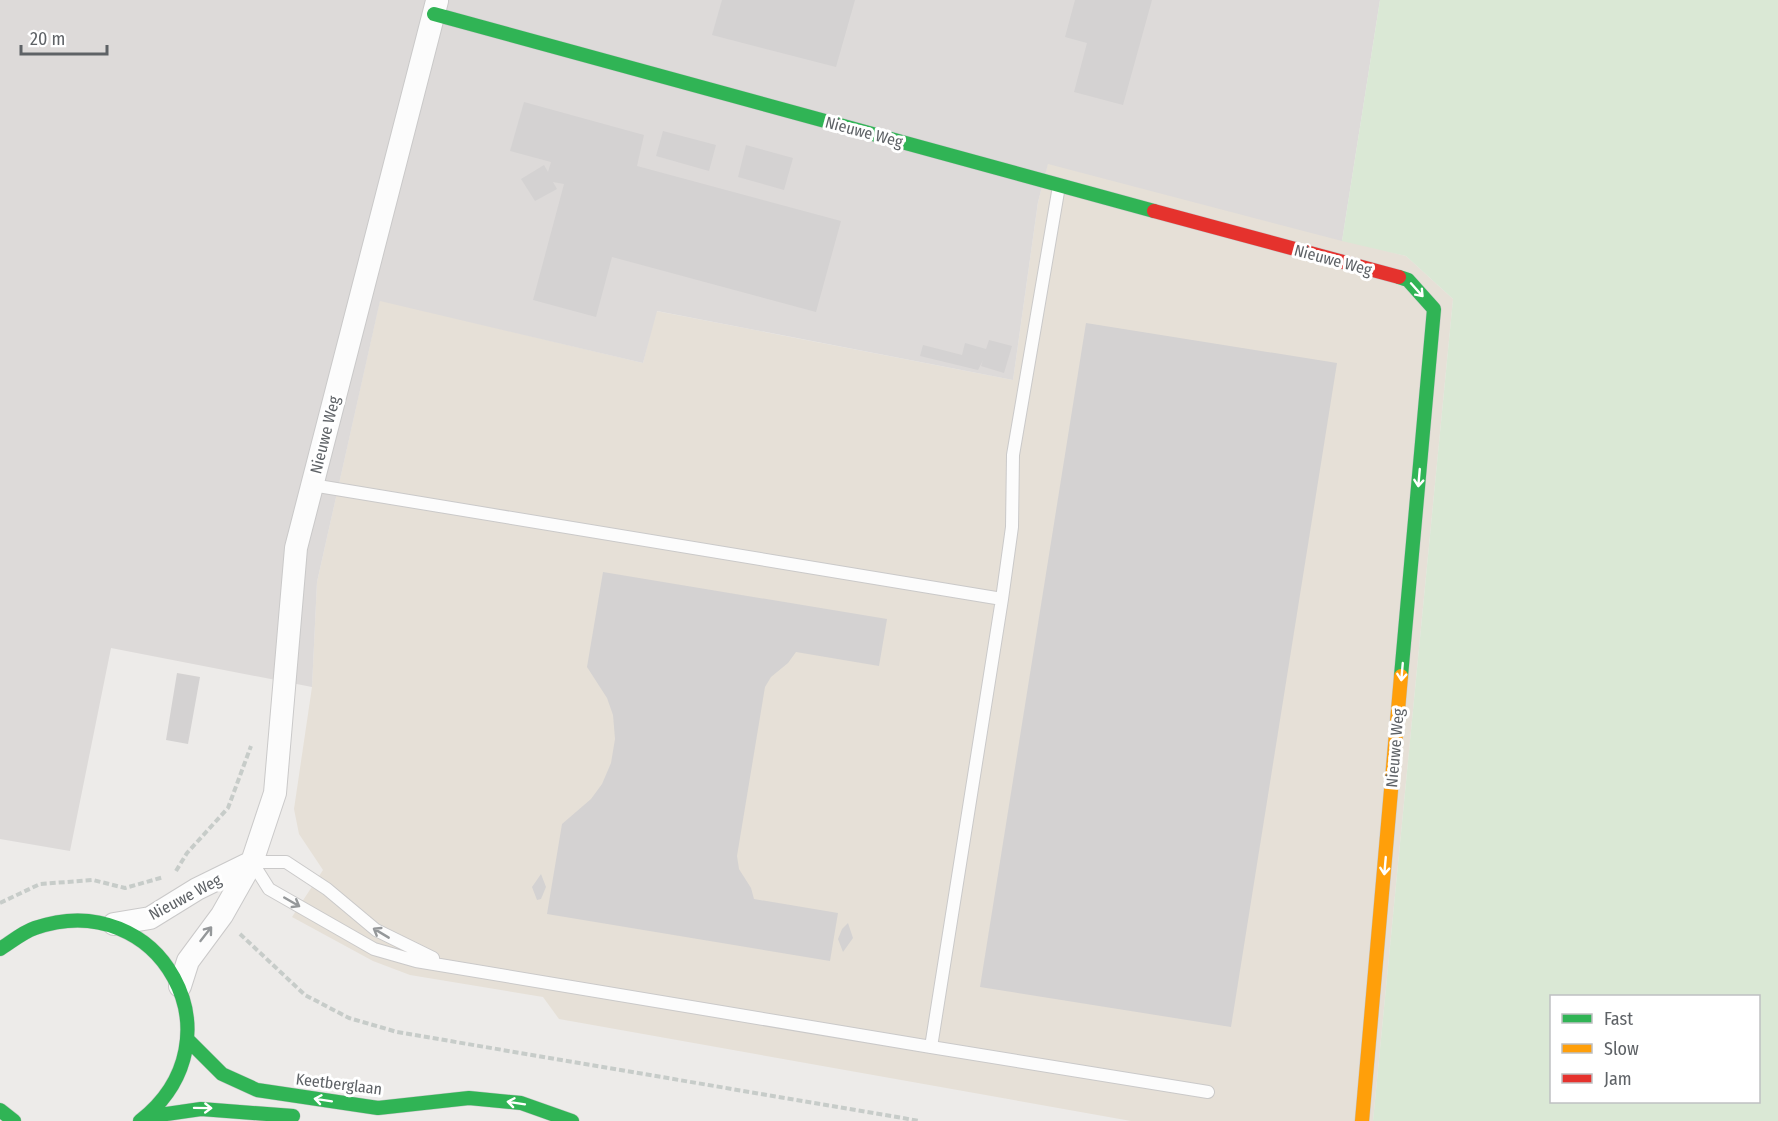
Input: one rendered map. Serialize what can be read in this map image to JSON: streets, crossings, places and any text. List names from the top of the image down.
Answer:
{
  "streets": {
    "street": ["Nieuwe Weg", "Keetberglaan"]
  },
  "legend": ["Fast", "Slow", "Jam"],
  "scale_bar": "20 m"
}
